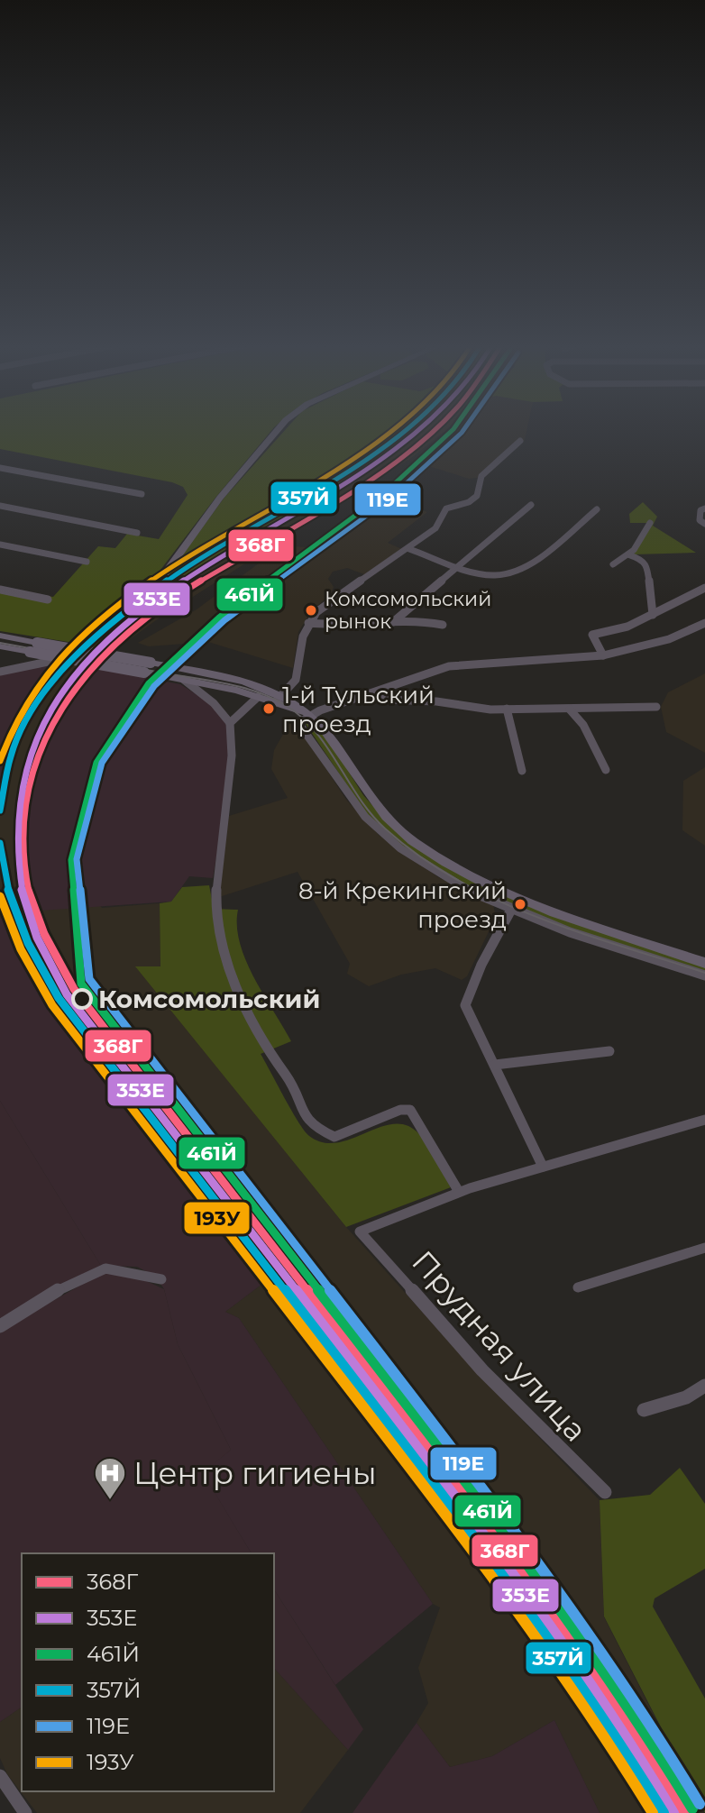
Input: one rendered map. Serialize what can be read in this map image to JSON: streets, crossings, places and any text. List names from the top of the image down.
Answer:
{
  "streets": {
    "street": ["Прудная улица"]
  },
  "places": {
    "other": [
      "Комсомольский рынок",
      "1-й Тульский проезд",
      "8-й Крекингский проезд",
      "Комсомольский"
    ],
    "hospital": ["Центр гигиены"]
  },
  "lines": [
    "transit line 368Г",
    "transit line 353Е",
    "transit line 461Й",
    "transit line 357Й",
    "transit line 119Е",
    "transit line 193У"
  ],
  "legend": [
    "368Г",
    "353Е",
    "461Й",
    "357Й",
    "119Е",
    "193У"
  ]
}
